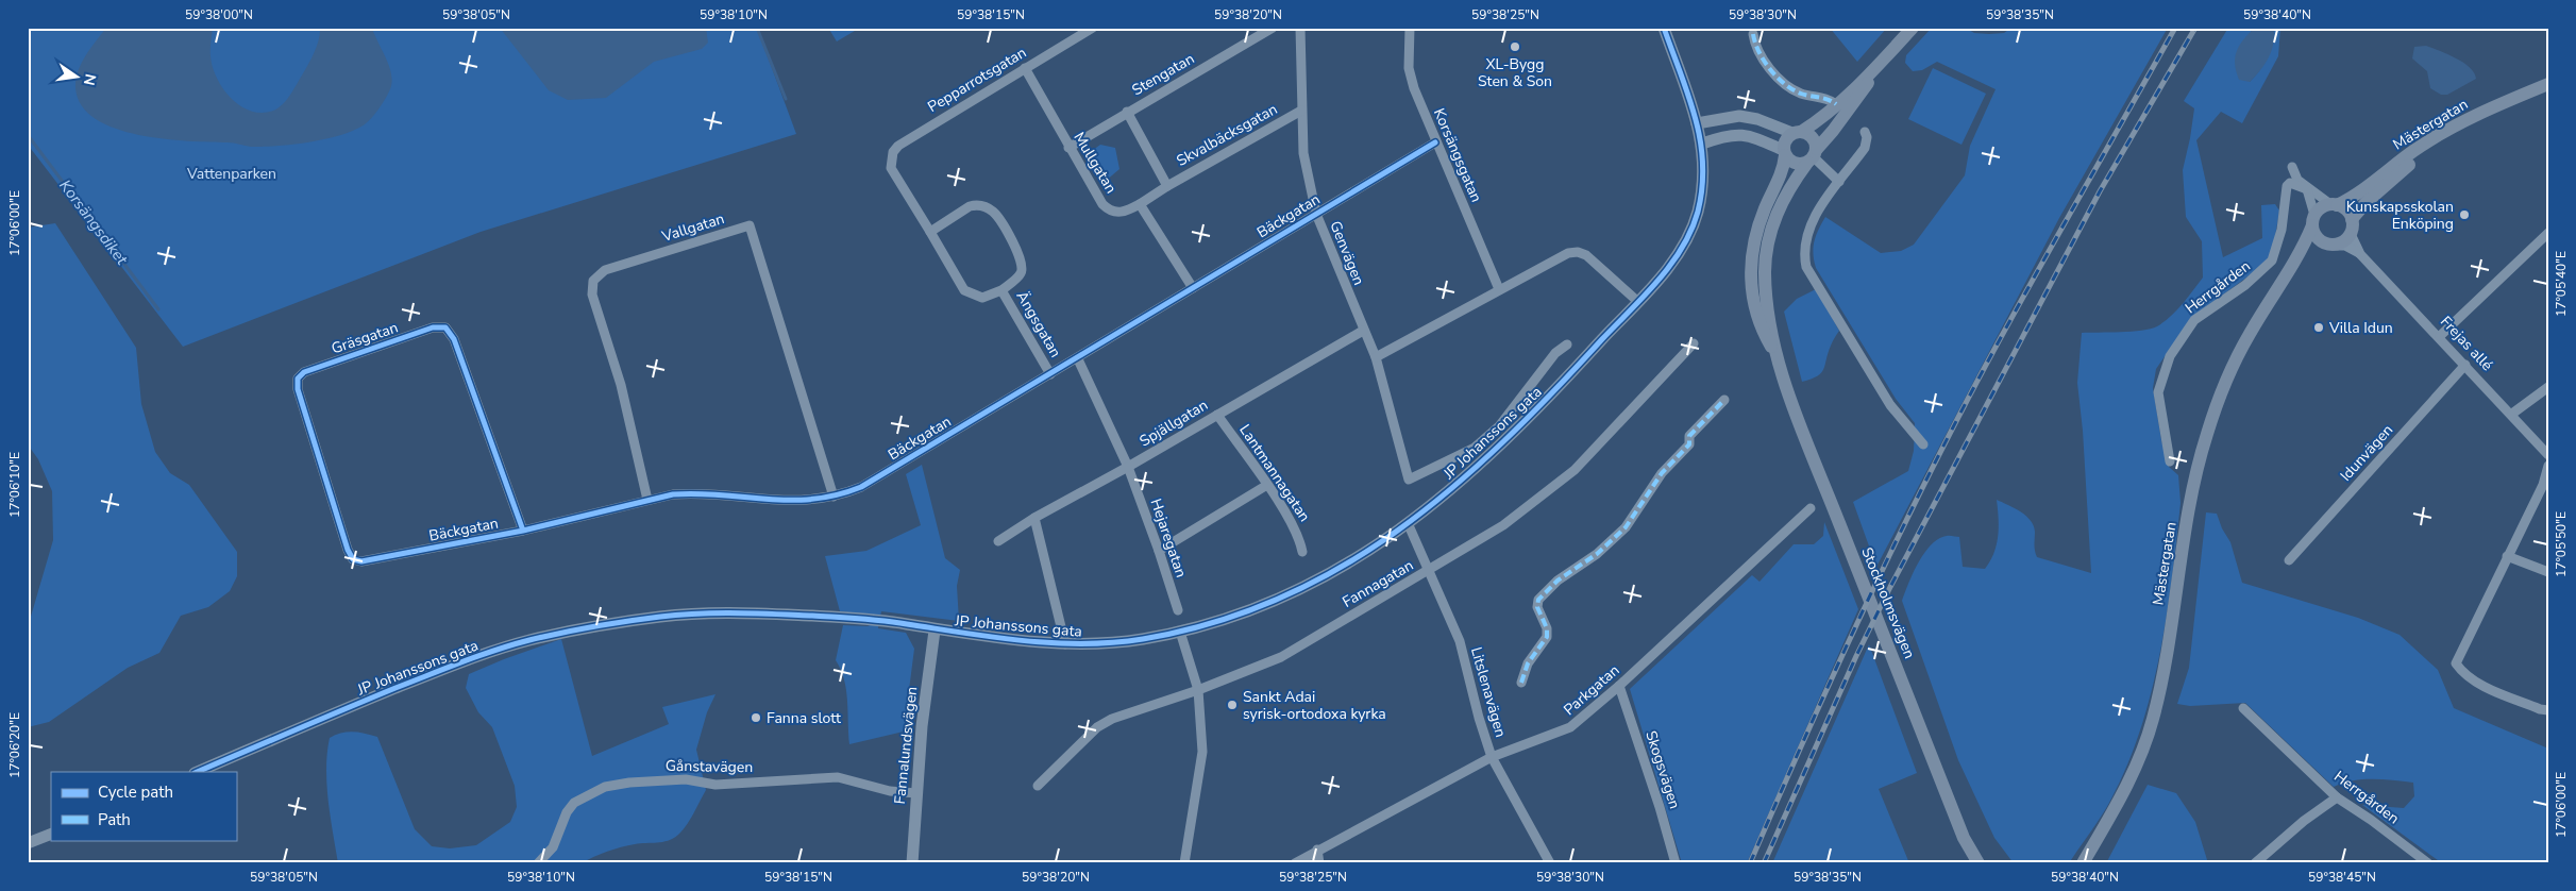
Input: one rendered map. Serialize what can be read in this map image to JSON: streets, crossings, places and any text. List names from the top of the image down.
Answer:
{
  "streets": {
    "main road": ["Mästergatan", "Stockholmsvägen"],
    "street": [
      "Stengatan",
      "Pepparrotsgatan",
      "Skvalbäcksgatan",
      "Korsängsgatan",
      "Mullgatan",
      "Bäckgatan",
      "Vallgatan",
      "Genvägen",
      "Herrgården",
      "Ängsgatan",
      "Gräsgatan",
      "Frejas allé",
      "Spjällgatan",
      "JP Johanssons gata",
      "Idunvägen",
      "Lantmannagatan",
      "Hejaregatan",
      "Fannagatan",
      "Parkgatan",
      "Litslenavägen",
      "Fannalundsvägen",
      "Gånstavägen",
      "Skogsvägen"
    ]
  },
  "crossings": [
    ["Stengatan", "Skvalbäcksgatan"],
    ["Stengatan", "Mullgatan"],
    ["Pepparrotsgatan", "Mullgatan"],
    ["Pepparrotsgatan", "Ängsgatan"],
    ["Mästergatan", "Frejas allé"],
    ["Skvalbäcksgatan", "Mullgatan"],
    ["Skvalbäcksgatan", "Genvägen"],
    ["Korsängsgatan", "Bäckgatan"],
    ["Bäckgatan", "Vallgatan"],
    ["Bäckgatan", "Genvägen"],
    ["Bäckgatan", "Ängsgatan"],
    ["Bäckgatan", "Gräsgatan"],
    ["Bäckgatan", "Hejaregatan"],
    ["Genvägen", "Spjällgatan"],
    ["Frejas allé", "Idunvägen"],
    ["Spjällgatan", "Lantmannagatan"],
    ["Spjällgatan", "Hejaregatan"],
    ["JP Johanssons gata", "Litslenavägen"],
    ["JP Johanssons gata", "Fannalundsvägen"],
    ["Fannagatan", "Litslenavägen"],
    ["Parkgatan", "Litslenavägen"],
    ["Parkgatan", "Skogsvägen"],
    ["Fannalundsvägen", "Gånstavägen"]
  ],
  "water": ["Korsängsdiket"],
  "parks": ["Vattenparken"],
  "places": [
    "XL-Bygg Sten & Son",
    "Kunskapsskolan Enköping",
    "Villa Idun",
    "Sankt Adai syrisk-ortodoxa kyrka",
    "Fanna slott"
  ],
  "legend": ["Cycle path", "Path"],
  "north": "right",
  "coordinates": [
    "59°38'00\"N",
    "59°38'05\"N",
    "59°38'10\"N",
    "59°38'15\"N",
    "59°38'20\"N",
    "59°38'25\"N",
    "59°38'30\"N",
    "59°38'35\"N",
    "59°38'40\"N",
    "17°06'00\"E",
    "17°05'40\"E",
    "17°06'10\"E",
    "17°05'50\"E",
    "17°06'20\"E",
    "59°38'45\"N"
  ]
}
